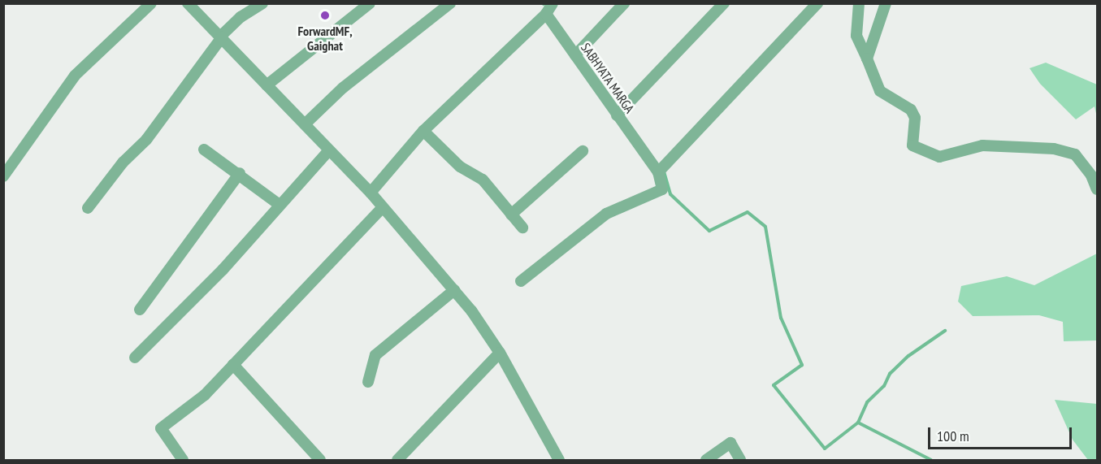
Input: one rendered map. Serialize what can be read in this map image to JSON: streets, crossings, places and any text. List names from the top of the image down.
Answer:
{
  "streets": {
    "street": ["SABHYATA MARGA"]
  },
  "places": ["ForwardMF, Gaighat"],
  "scale_bar": "100 m"
}
